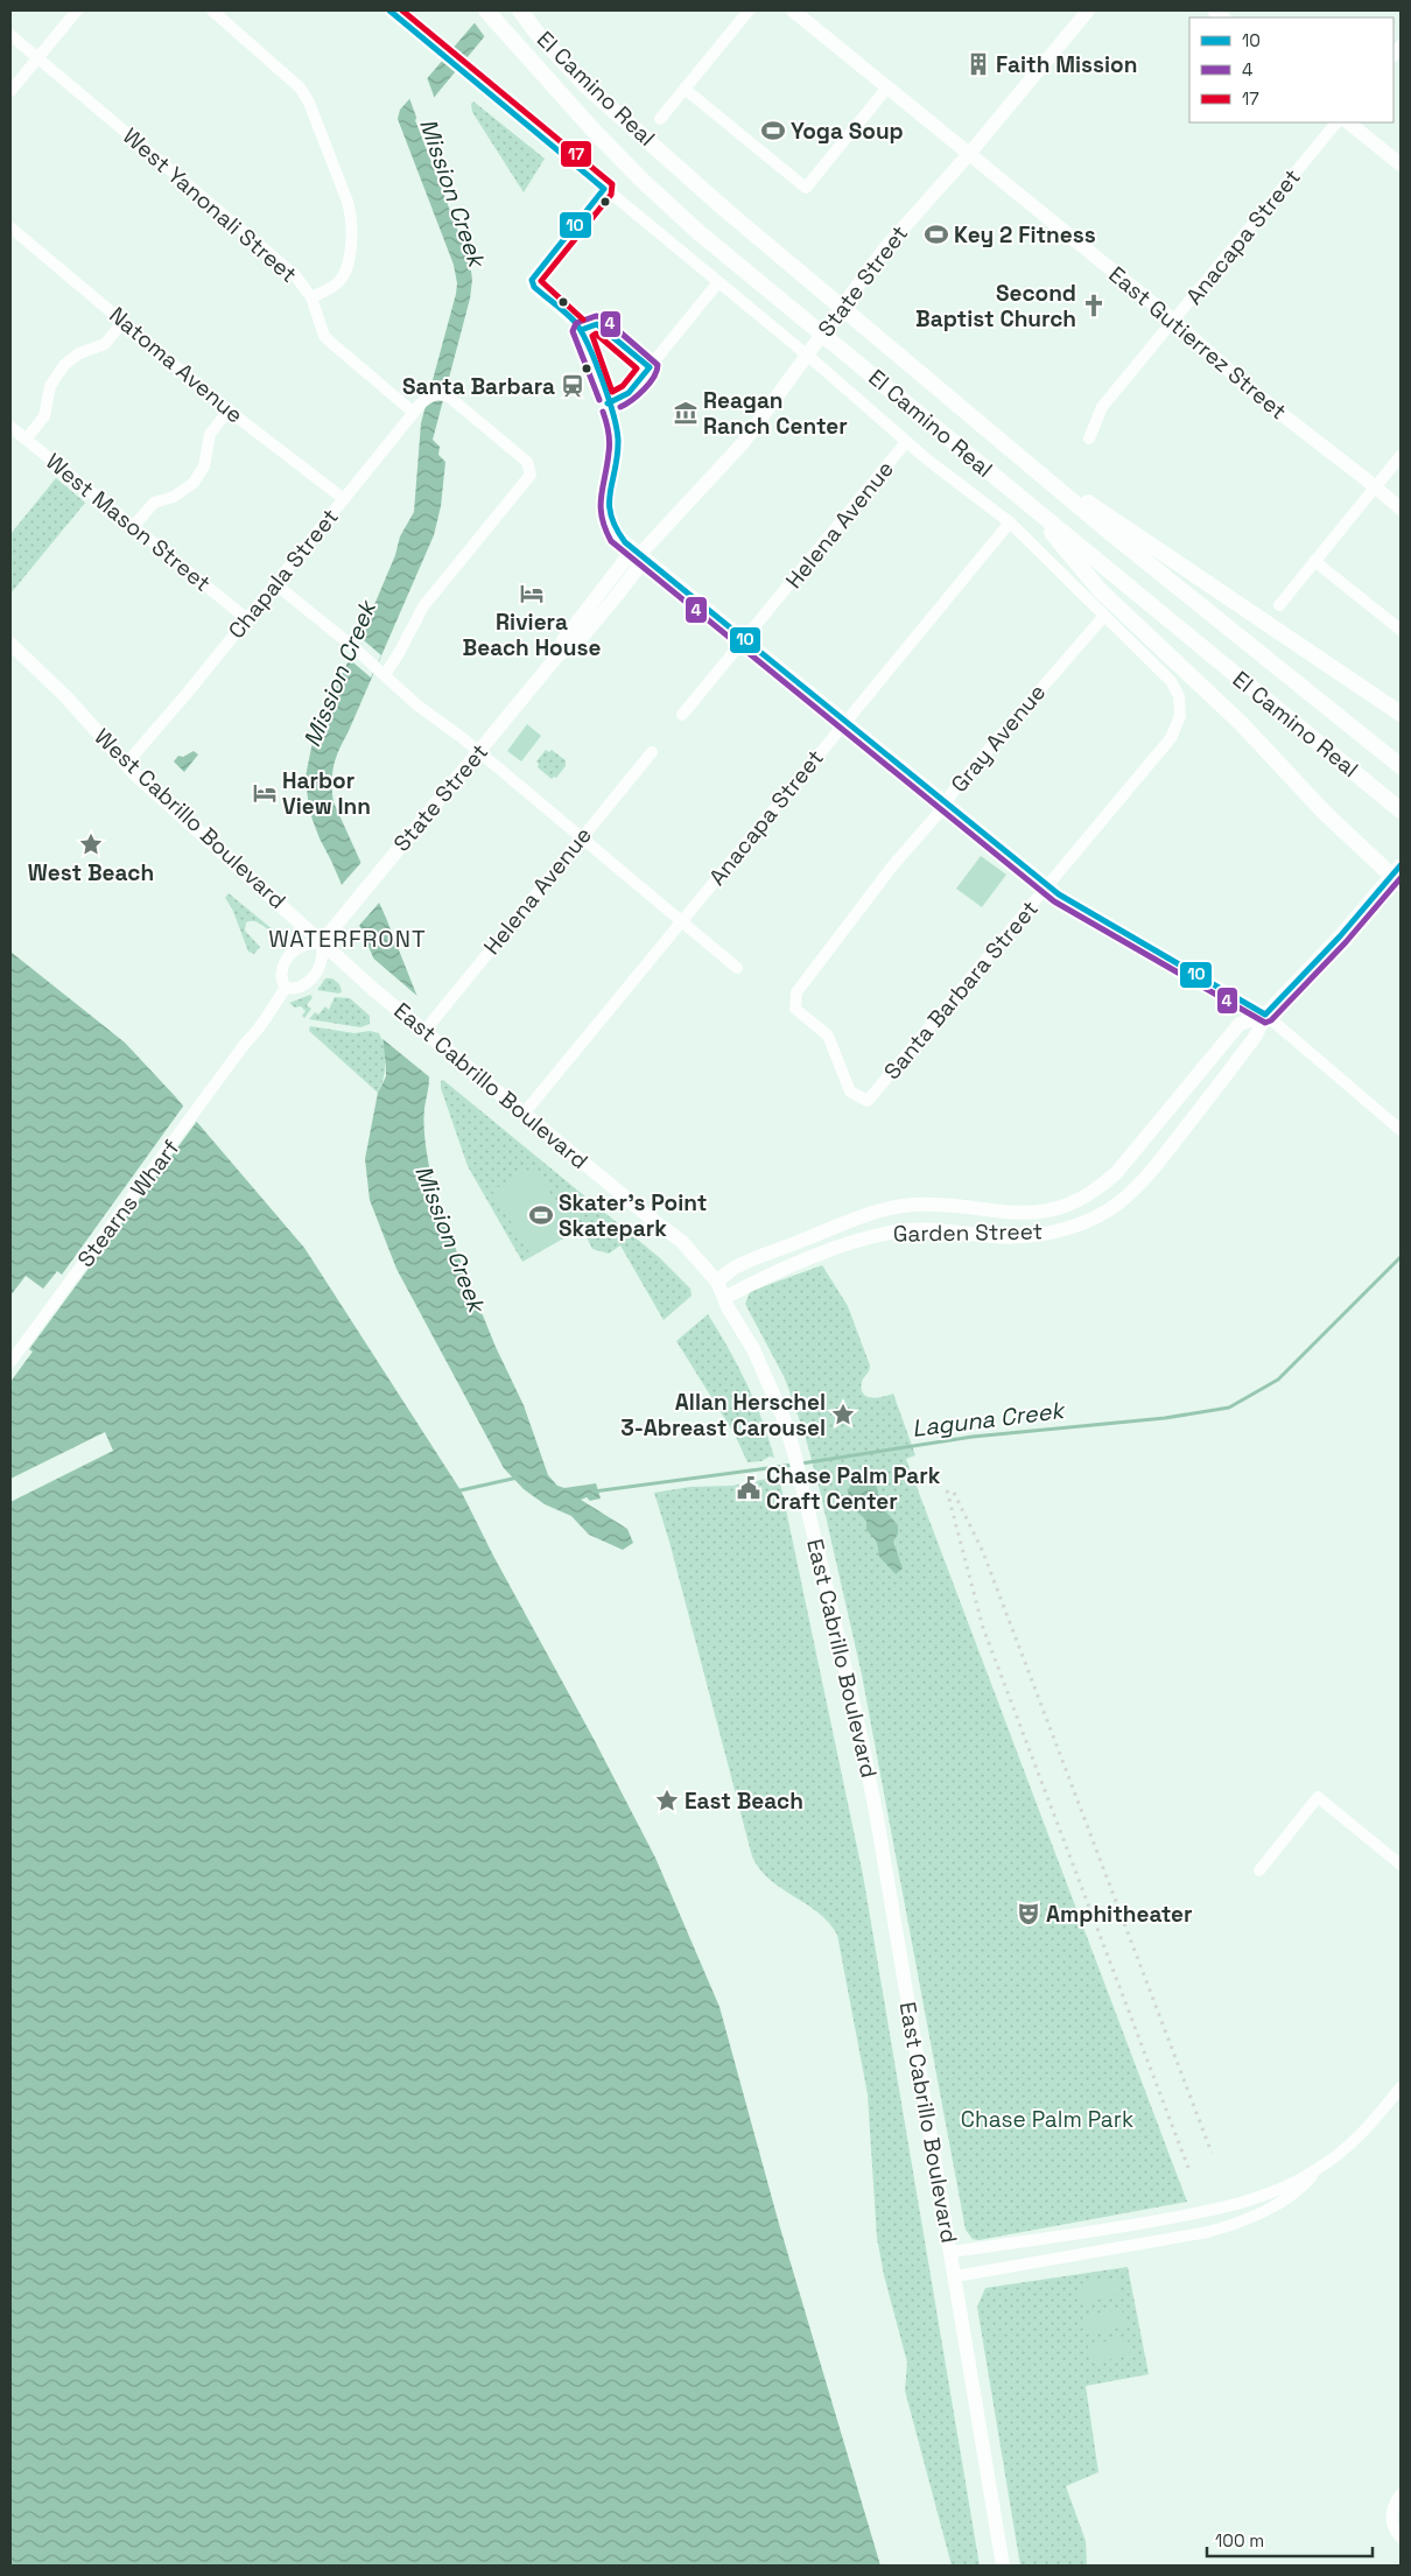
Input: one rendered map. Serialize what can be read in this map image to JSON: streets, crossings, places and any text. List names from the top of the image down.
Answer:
{
  "streets": {
    "highway": ["El Camino Real"],
    "main road": [
      "State Street",
      "East Gutierrez Street",
      "West Cabrillo Boulevard",
      "East Cabrillo Boulevard",
      "Garden Street"
    ],
    "street": [
      "West Yanonali Street",
      "Anacapa Street",
      "Natoma Avenue",
      "West Mason Street",
      "Helena Avenue",
      "Chapala Street",
      "Gray Avenue",
      "Santa Barbara Street",
      "Stearns Wharf"
    ]
  },
  "crossings": [
    ["West Yanonali Street", "Chapala Street"],
    ["Anacapa Street", "East Gutierrez Street"],
    ["Anacapa Street", "East Cabrillo Boulevard"],
    ["State Street", "East Gutierrez Street"],
    ["State Street", "West Cabrillo Boulevard"],
    ["State Street", "East Cabrillo Boulevard"],
    ["Natoma Avenue", "Chapala Street"],
    ["West Mason Street", "Chapala Street"],
    ["Helena Avenue", "East Cabrillo Boulevard"],
    ["Chapala Street", "West Cabrillo Boulevard"],
    ["Gray Avenue", "Santa Barbara Street"],
    ["West Cabrillo Boulevard", "East Cabrillo Boulevard"],
    ["East Cabrillo Boulevard", "Garden Street"]
  ],
  "districts": ["WATERFRONT"],
  "water": ["Mission Creek", "Laguna Creek"],
  "parks": ["Chase Palm Park"],
  "places": {
    "building": ["Faith Mission"],
    "sports": ["Yoga Soup", "Key 2 Fitness", "Skater's Point Skatepark"],
    "church": ["Second Baptist Church"],
    "station": ["Santa Barbara"],
    "museum": ["Reagan Ranch Center"],
    "hotel": ["Riviera Beach House", "Harbor View Inn"],
    "place": ["West Beach", "Allan Herschel 3-Abreast Carousel", "East Beach"],
    "public building": ["Chase Palm Park Craft Center"],
    "theatre": ["Amphitheater"]
  },
  "lines": ["transit line 10", "transit line 17", "transit line 4"],
  "legend": ["10", "4", "17"],
  "scale_bar": "100 m"
}
